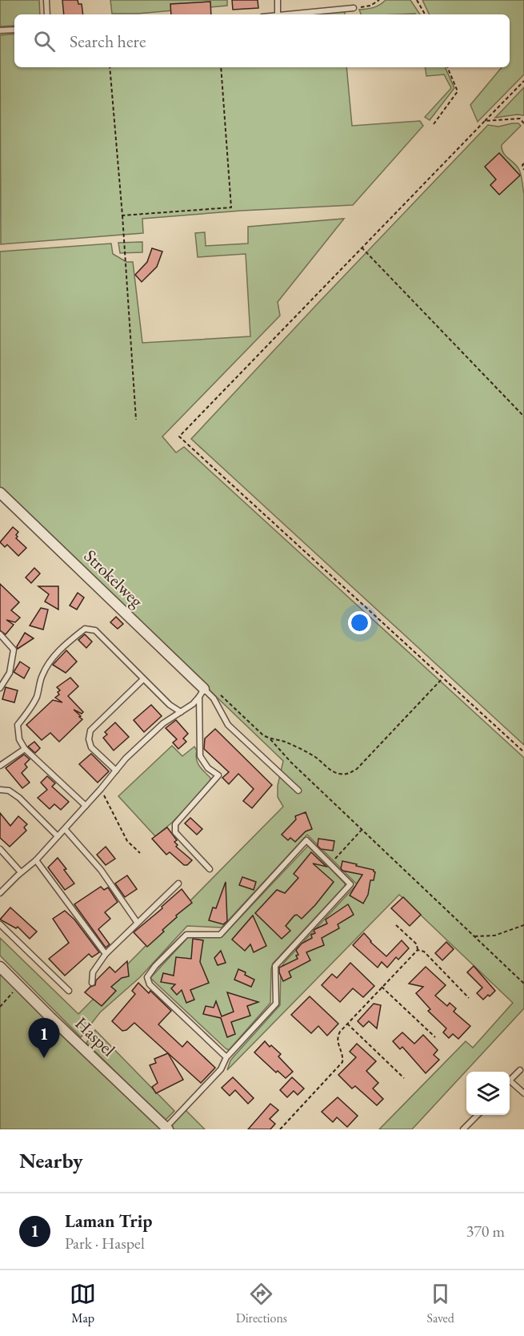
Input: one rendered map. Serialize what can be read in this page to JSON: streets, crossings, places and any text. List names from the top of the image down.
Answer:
{
  "streets": {
    "street": ["Strokelweg", "Haspel"]
  },
  "page": {
    "search": "Search here",
    "pins": "1",
    "heading": "Nearby",
    "list": [
      {
        "mark": "1",
        "name": "Laman Trip",
        "note": "Park · Haspel",
        "value": "370 m"
      }
    ],
    "nav": ["Map", "Directions", "Saved"]
  }
}
